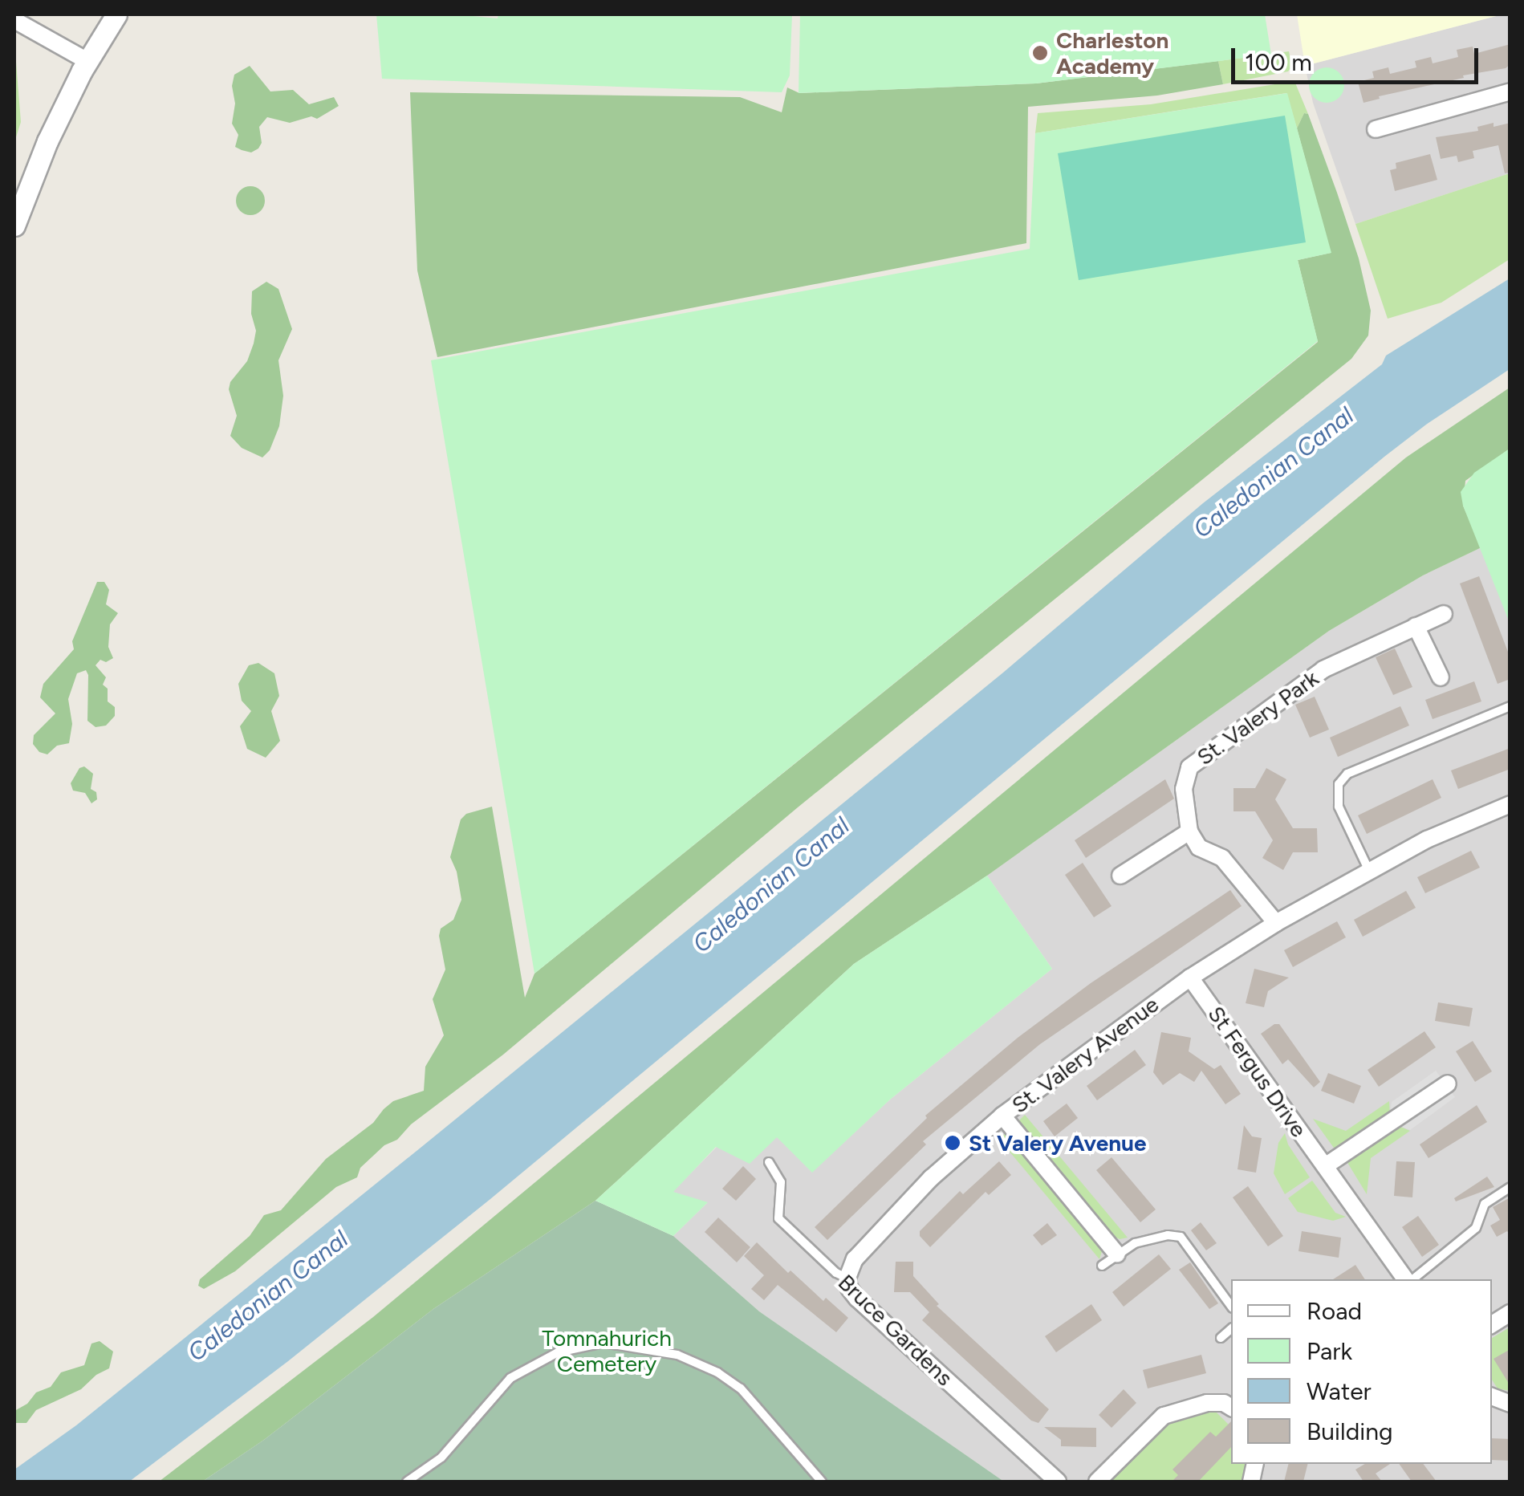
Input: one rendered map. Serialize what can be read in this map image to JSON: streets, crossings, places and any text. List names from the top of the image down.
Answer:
{
  "streets": {
    "street": [
      "St. Valery Park",
      "St. Valery Avenue",
      "St Fergus Drive",
      "Bruce Gardens"
    ]
  },
  "crossings": [
    ["St. Valery Avenue", "St Fergus Drive"],
    ["St. Valery Avenue", "Bruce Gardens"]
  ],
  "water": ["Caledonian Canal"],
  "parks": ["Tomnahurich Cemetery"],
  "places": ["Charleston Academy", "St Valery Avenue"],
  "legend": [
    "Road",
    "Park",
    "Water",
    "Building"
  ],
  "scale_bar": "100 m"
}
